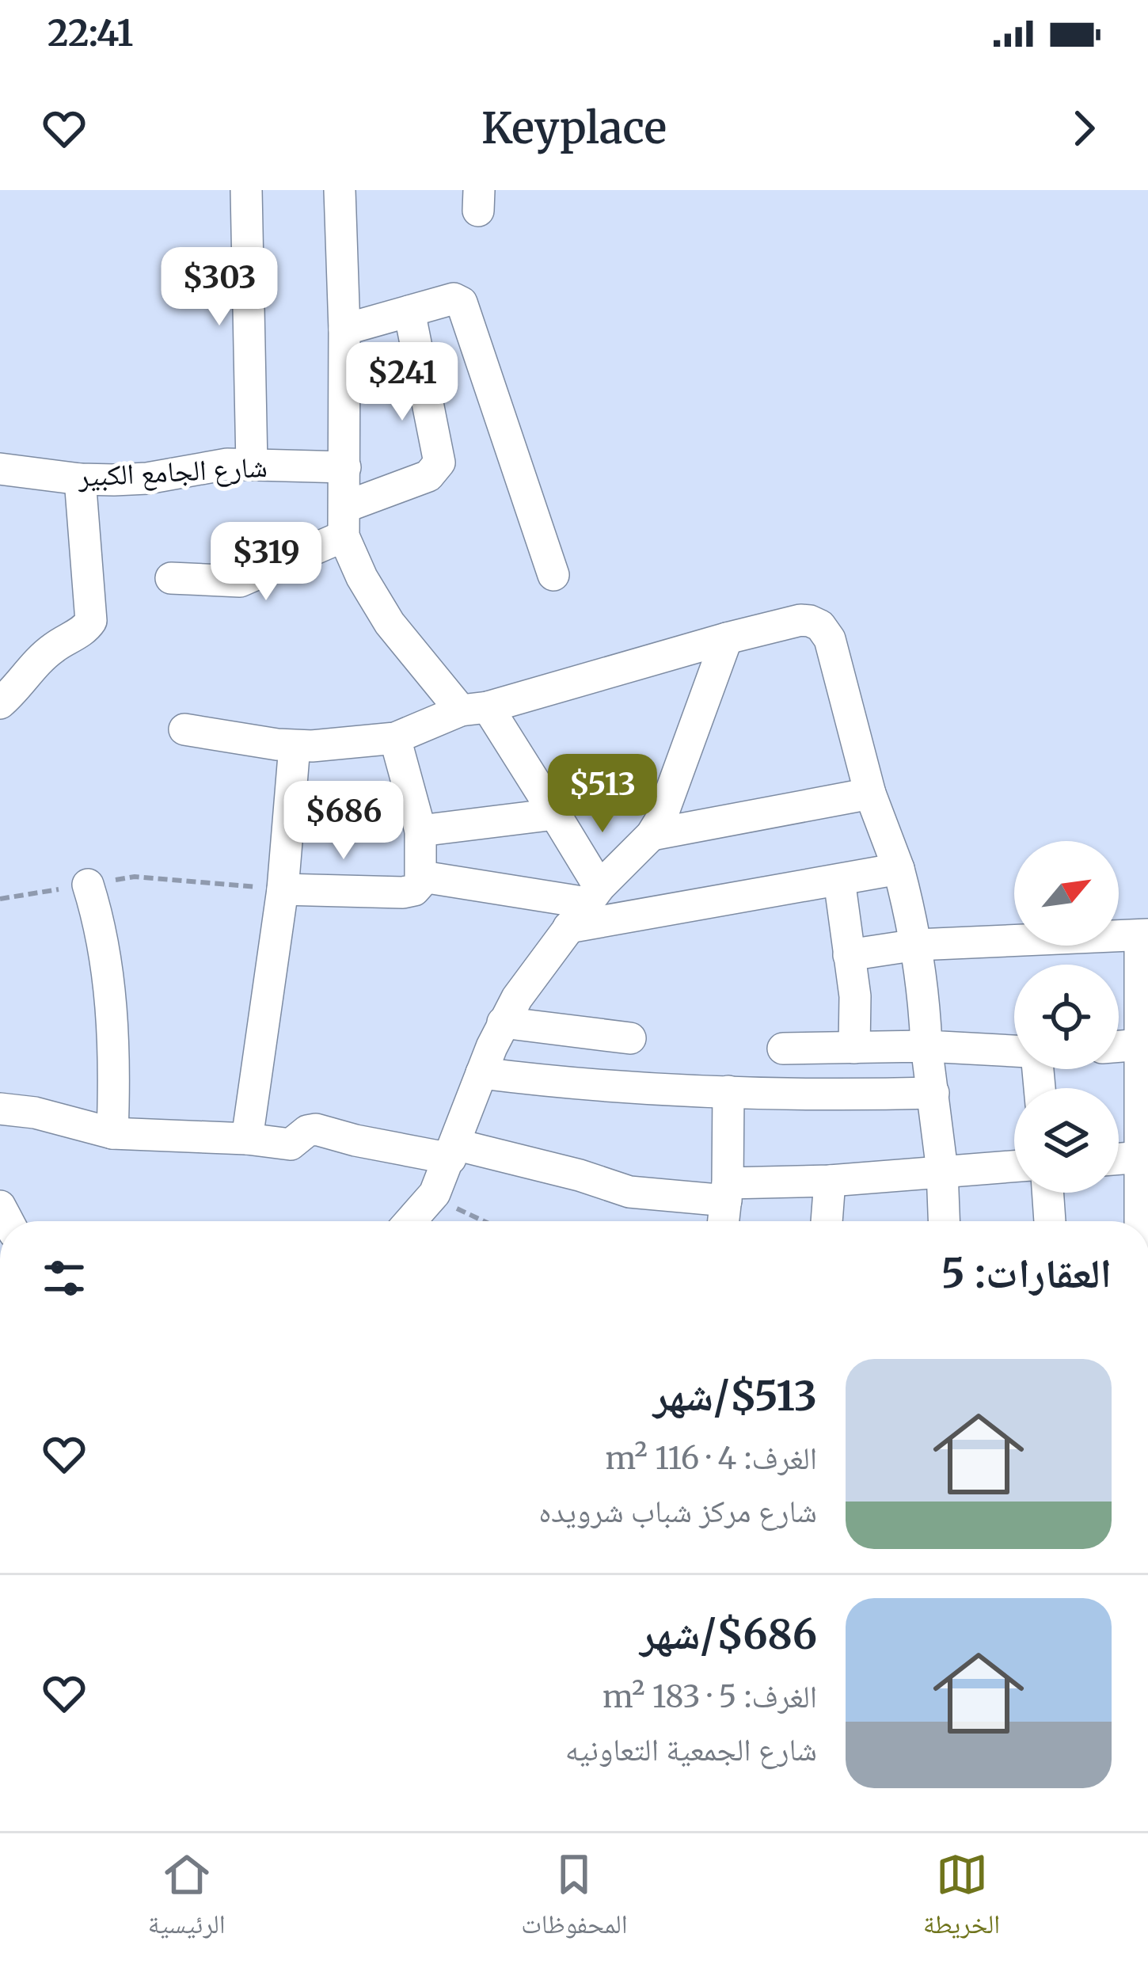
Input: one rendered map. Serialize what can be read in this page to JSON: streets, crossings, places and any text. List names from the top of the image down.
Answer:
{
  "streets": {
    "street": ["شارع الجامع الكبير"]
  },
  "north": "top right",
  "page": {
    "status": "22:41",
    "header": "Keyplace",
    "price": [
      "$303",
      "$241",
      "$319",
      "$513",
      "$686"
    ],
    "heading": "العقارات: 5",
    "list": [
      {
        "name": "$513/شهر",
        "note": "الغرف: 4 · 116 m² · شارع مركز شباب شرويده"
      },
      {
        "name": "$686/شهر",
        "note": "الغرف: 5 · 183 m² · شارع الجمعية التعاونيه"
      }
    ],
    "tabs": ["الخريطة", "المحفوظات", "الرئيسية"]
  }
}
